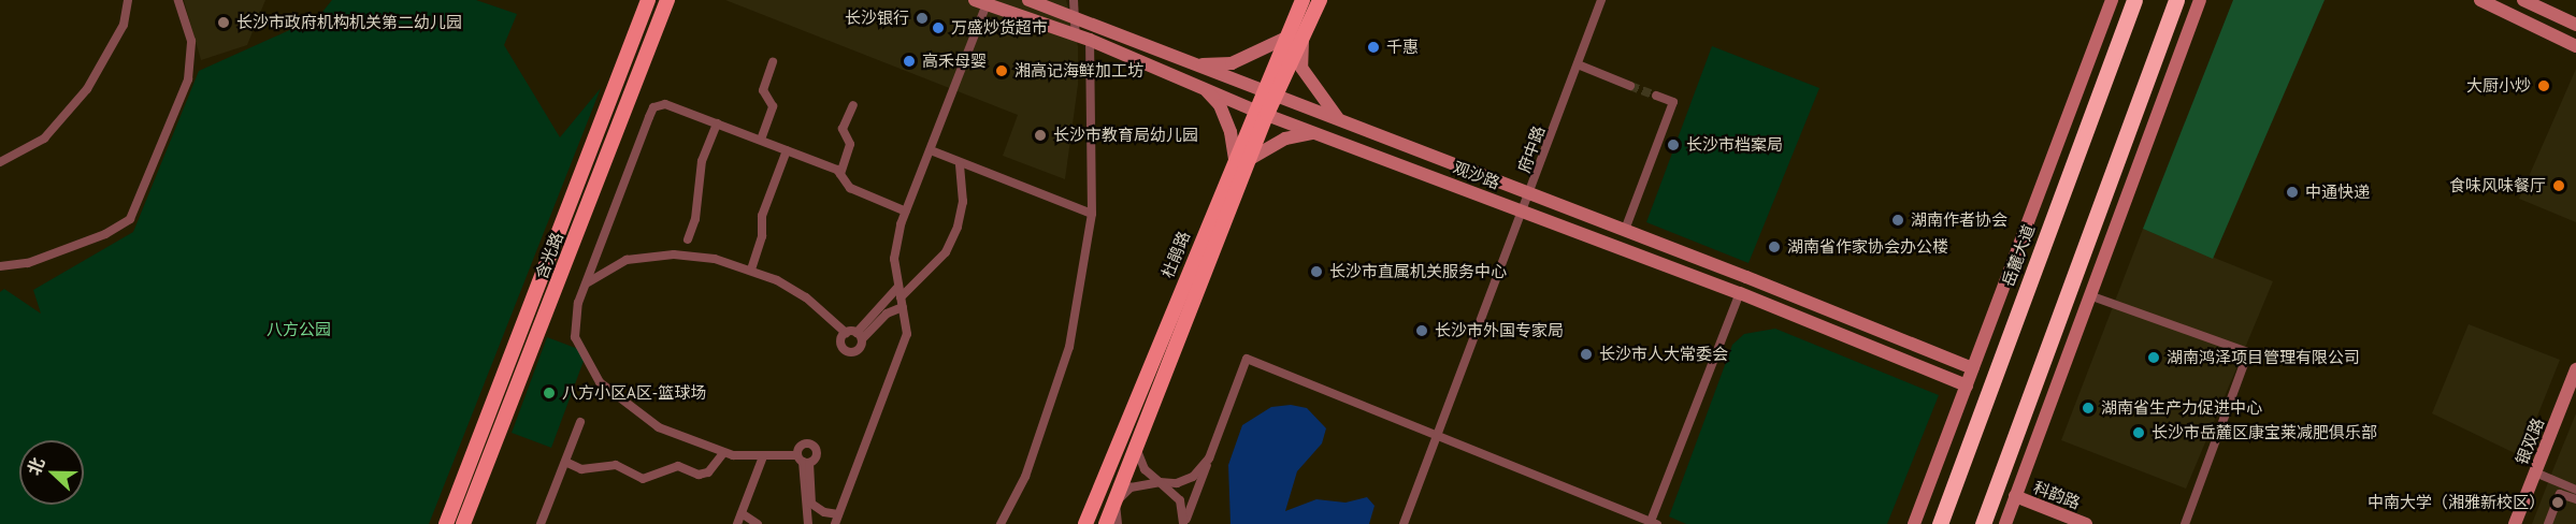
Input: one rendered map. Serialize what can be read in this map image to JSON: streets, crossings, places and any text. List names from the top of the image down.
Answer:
{
  "streets": {
    "highway": ["岳麓大道"],
    "main road": [
      "观沙路",
      "杜鹃路",
      "含光路",
      "银双路",
      "科韵路"
    ],
    "street": ["府中路"]
  },
  "crossings": [
    ["府中路", "观沙路"],
    ["观沙路", "杜鹃路"]
  ],
  "parks": ["八方公园"],
  "places": [
    "长沙银行",
    "长沙市政府机构机关第二幼儿园",
    "万盛炒货超市",
    "千惠",
    "高禾母婴",
    "湘高记海鲜加工坊",
    "大厨小炒",
    "长沙市教育局幼儿园",
    "长沙市档案局",
    "食味风味餐厅",
    "中通快递",
    "湖南作者协会",
    "湖南省作家协会办公楼",
    "长沙市直属机关服务中心",
    "长沙市外国专家局",
    "长沙市人大常委会",
    "湖南鸿泽项目管理有限公司",
    "八方小区A区-篮球场",
    "湖南省生产力促进中心",
    "长沙市岳麓区康宝莱减肥俱乐部",
    "中南大学（湘雅新校区）"
  ],
  "north": "left"
}
